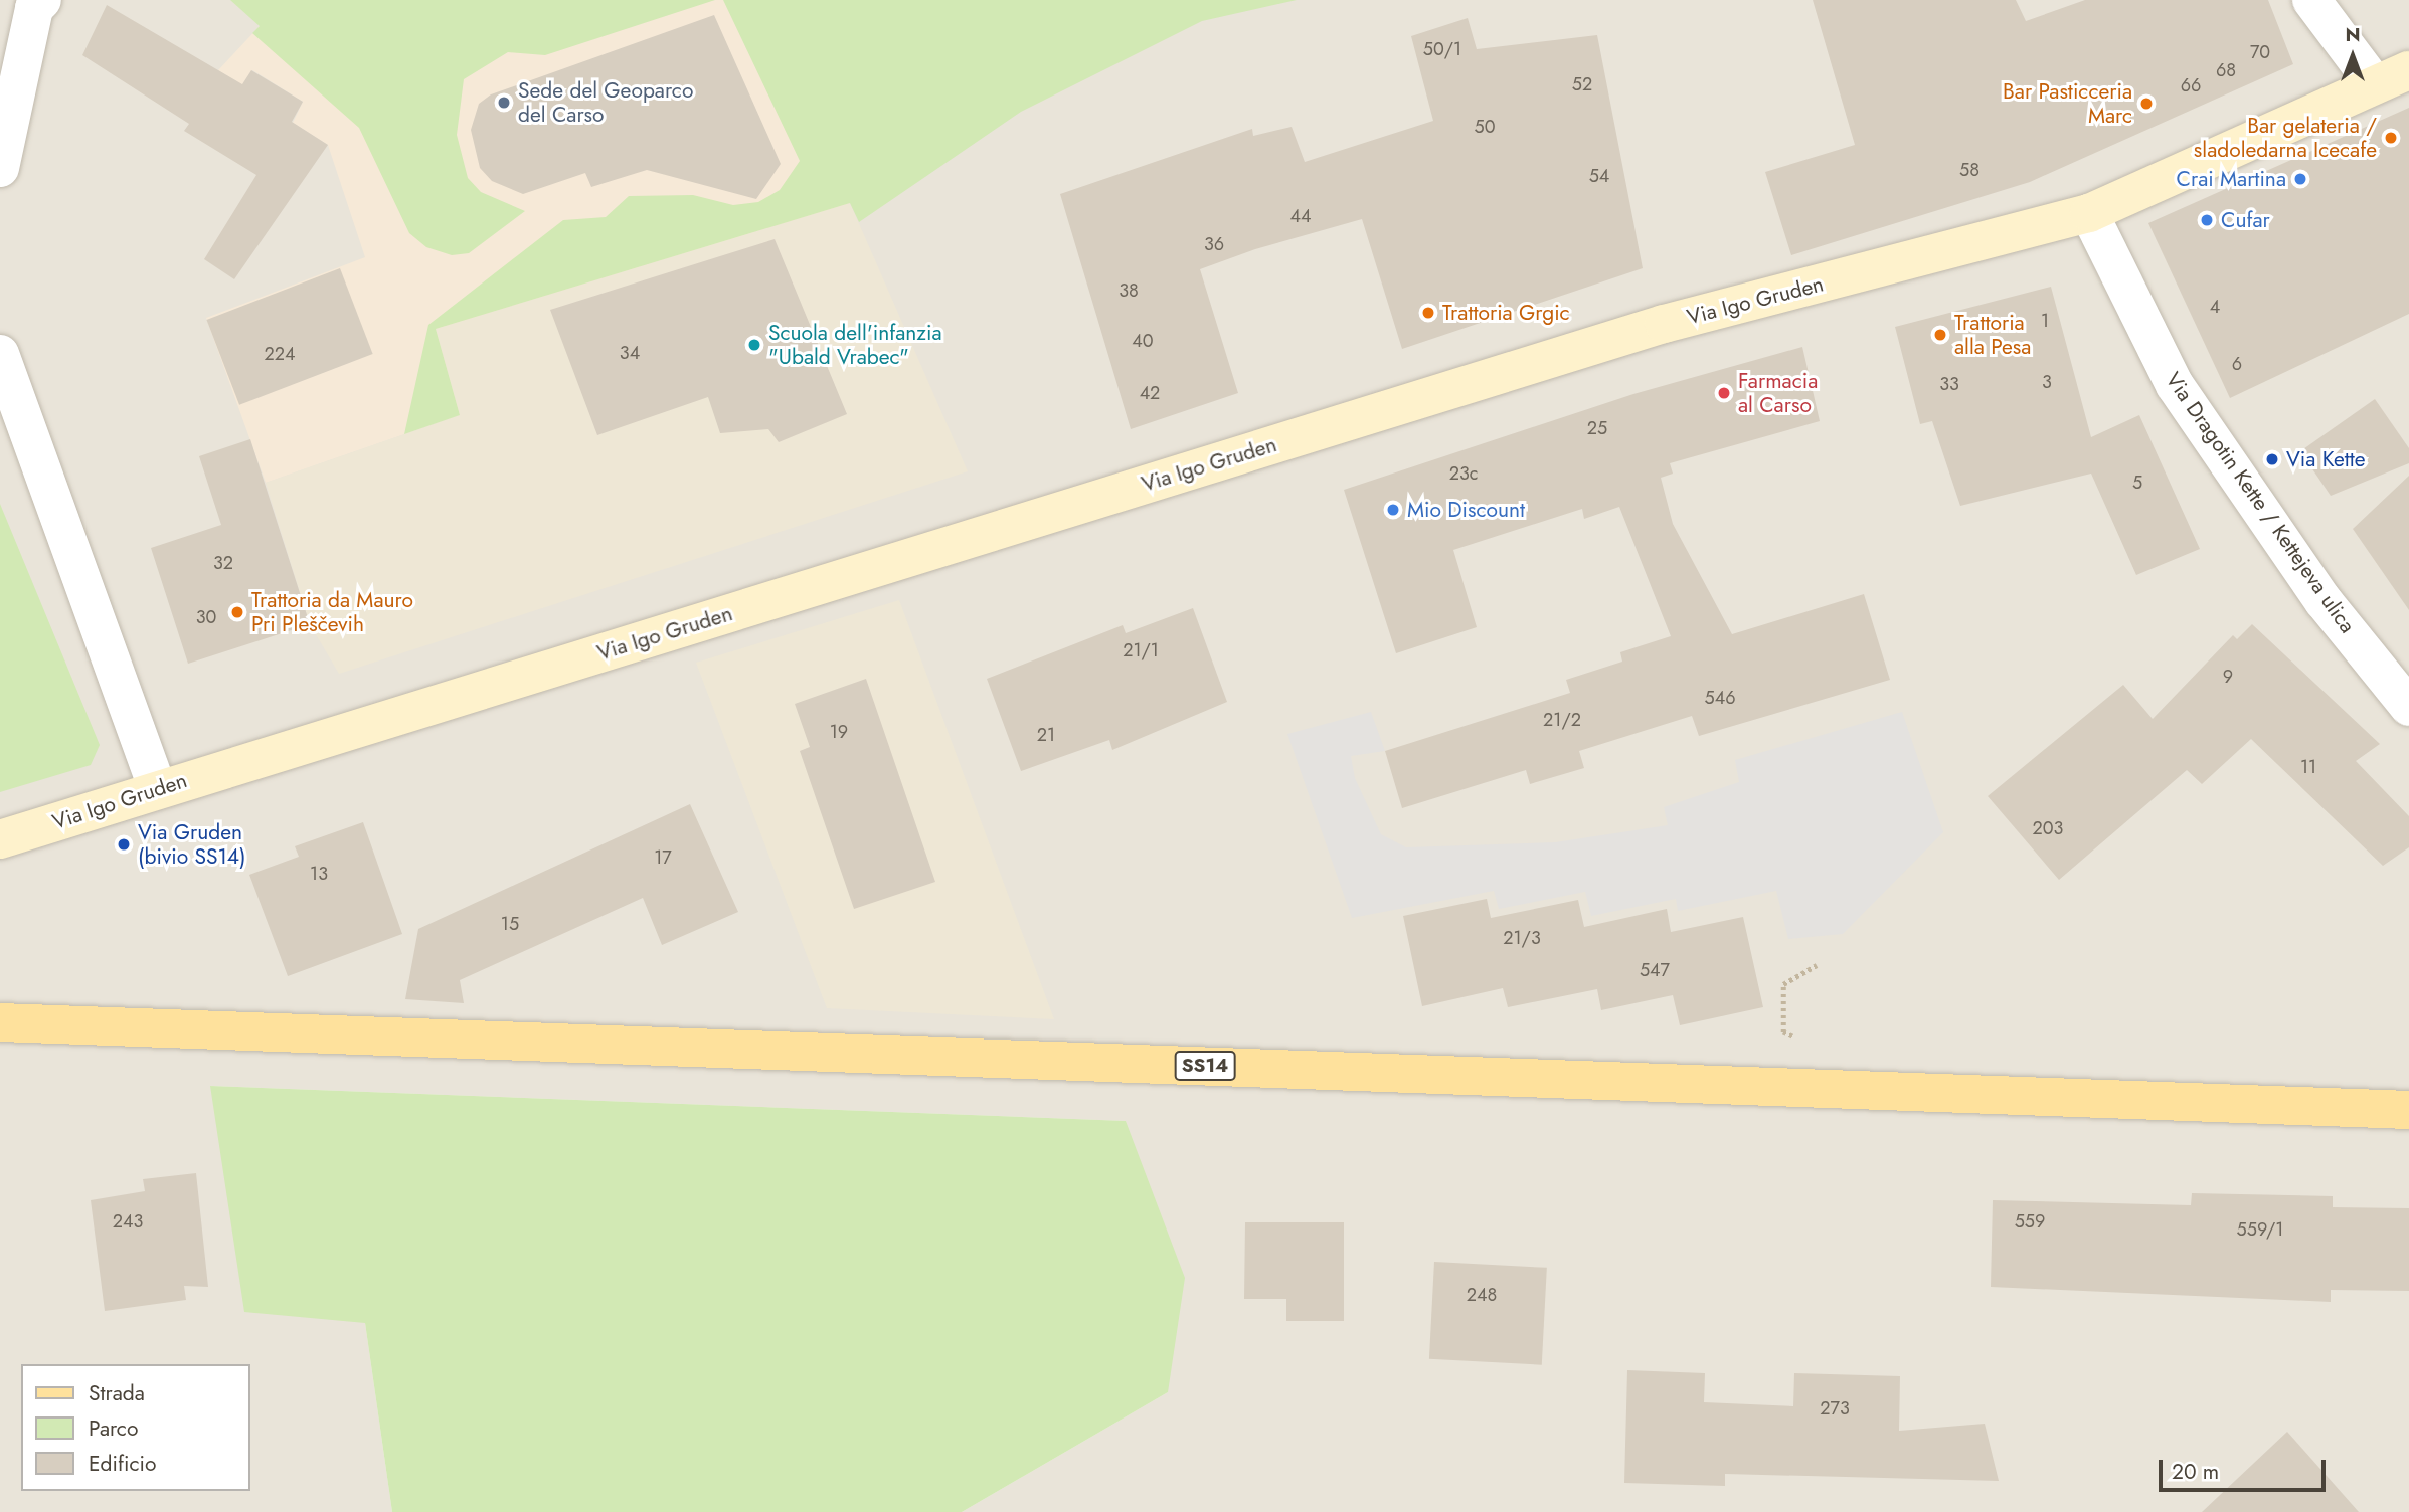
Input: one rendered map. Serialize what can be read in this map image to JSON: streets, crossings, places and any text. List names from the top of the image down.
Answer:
{
  "streets": {
    "main road": ["Via Igo Gruden", "SS14"],
    "street": ["Via Dragotin Kette / Kettejeva ulica"]
  },
  "crossings": [
    ["Via Igo Gruden", "Via Dragotin Kette / Kettejeva ulica"]
  ],
  "places": [
    "Sede del Geoparco del Carso",
    "Bar Pasticceria Marc",
    "Bar gelateria / sladoledarna Icecafe",
    "Crai Martina",
    "Cufar",
    "Trattoria Grgic",
    "Trattoria alla Pesa",
    "Scuola dell'infanzia \"Ubald Vrabec\"",
    "Farmacia al Carso",
    "Via Kette",
    "Mio Discount",
    "Trattoria da Mauro Pri Pleščevih",
    "Via Gruden (bivio SS14)"
  ],
  "house_numbers": [
    "50/1",
    "70",
    "68",
    "52",
    "66",
    "50",
    "58",
    "54",
    "44",
    "36",
    "38",
    "4",
    "1",
    "40",
    "34",
    "224",
    "6",
    "3",
    "33",
    "42",
    "25",
    "23c",
    "5",
    "32",
    "30",
    "21/1",
    "9",
    "546",
    "21/2",
    "19",
    "21",
    "11",
    "203",
    "17",
    "13",
    "15",
    "21/3",
    "547",
    "243",
    "559",
    "559/1",
    "248",
    "273"
  ],
  "legend": ["Strada", "Parco", "Edificio"],
  "scale_bar": "20 m",
  "north": "top"
}
